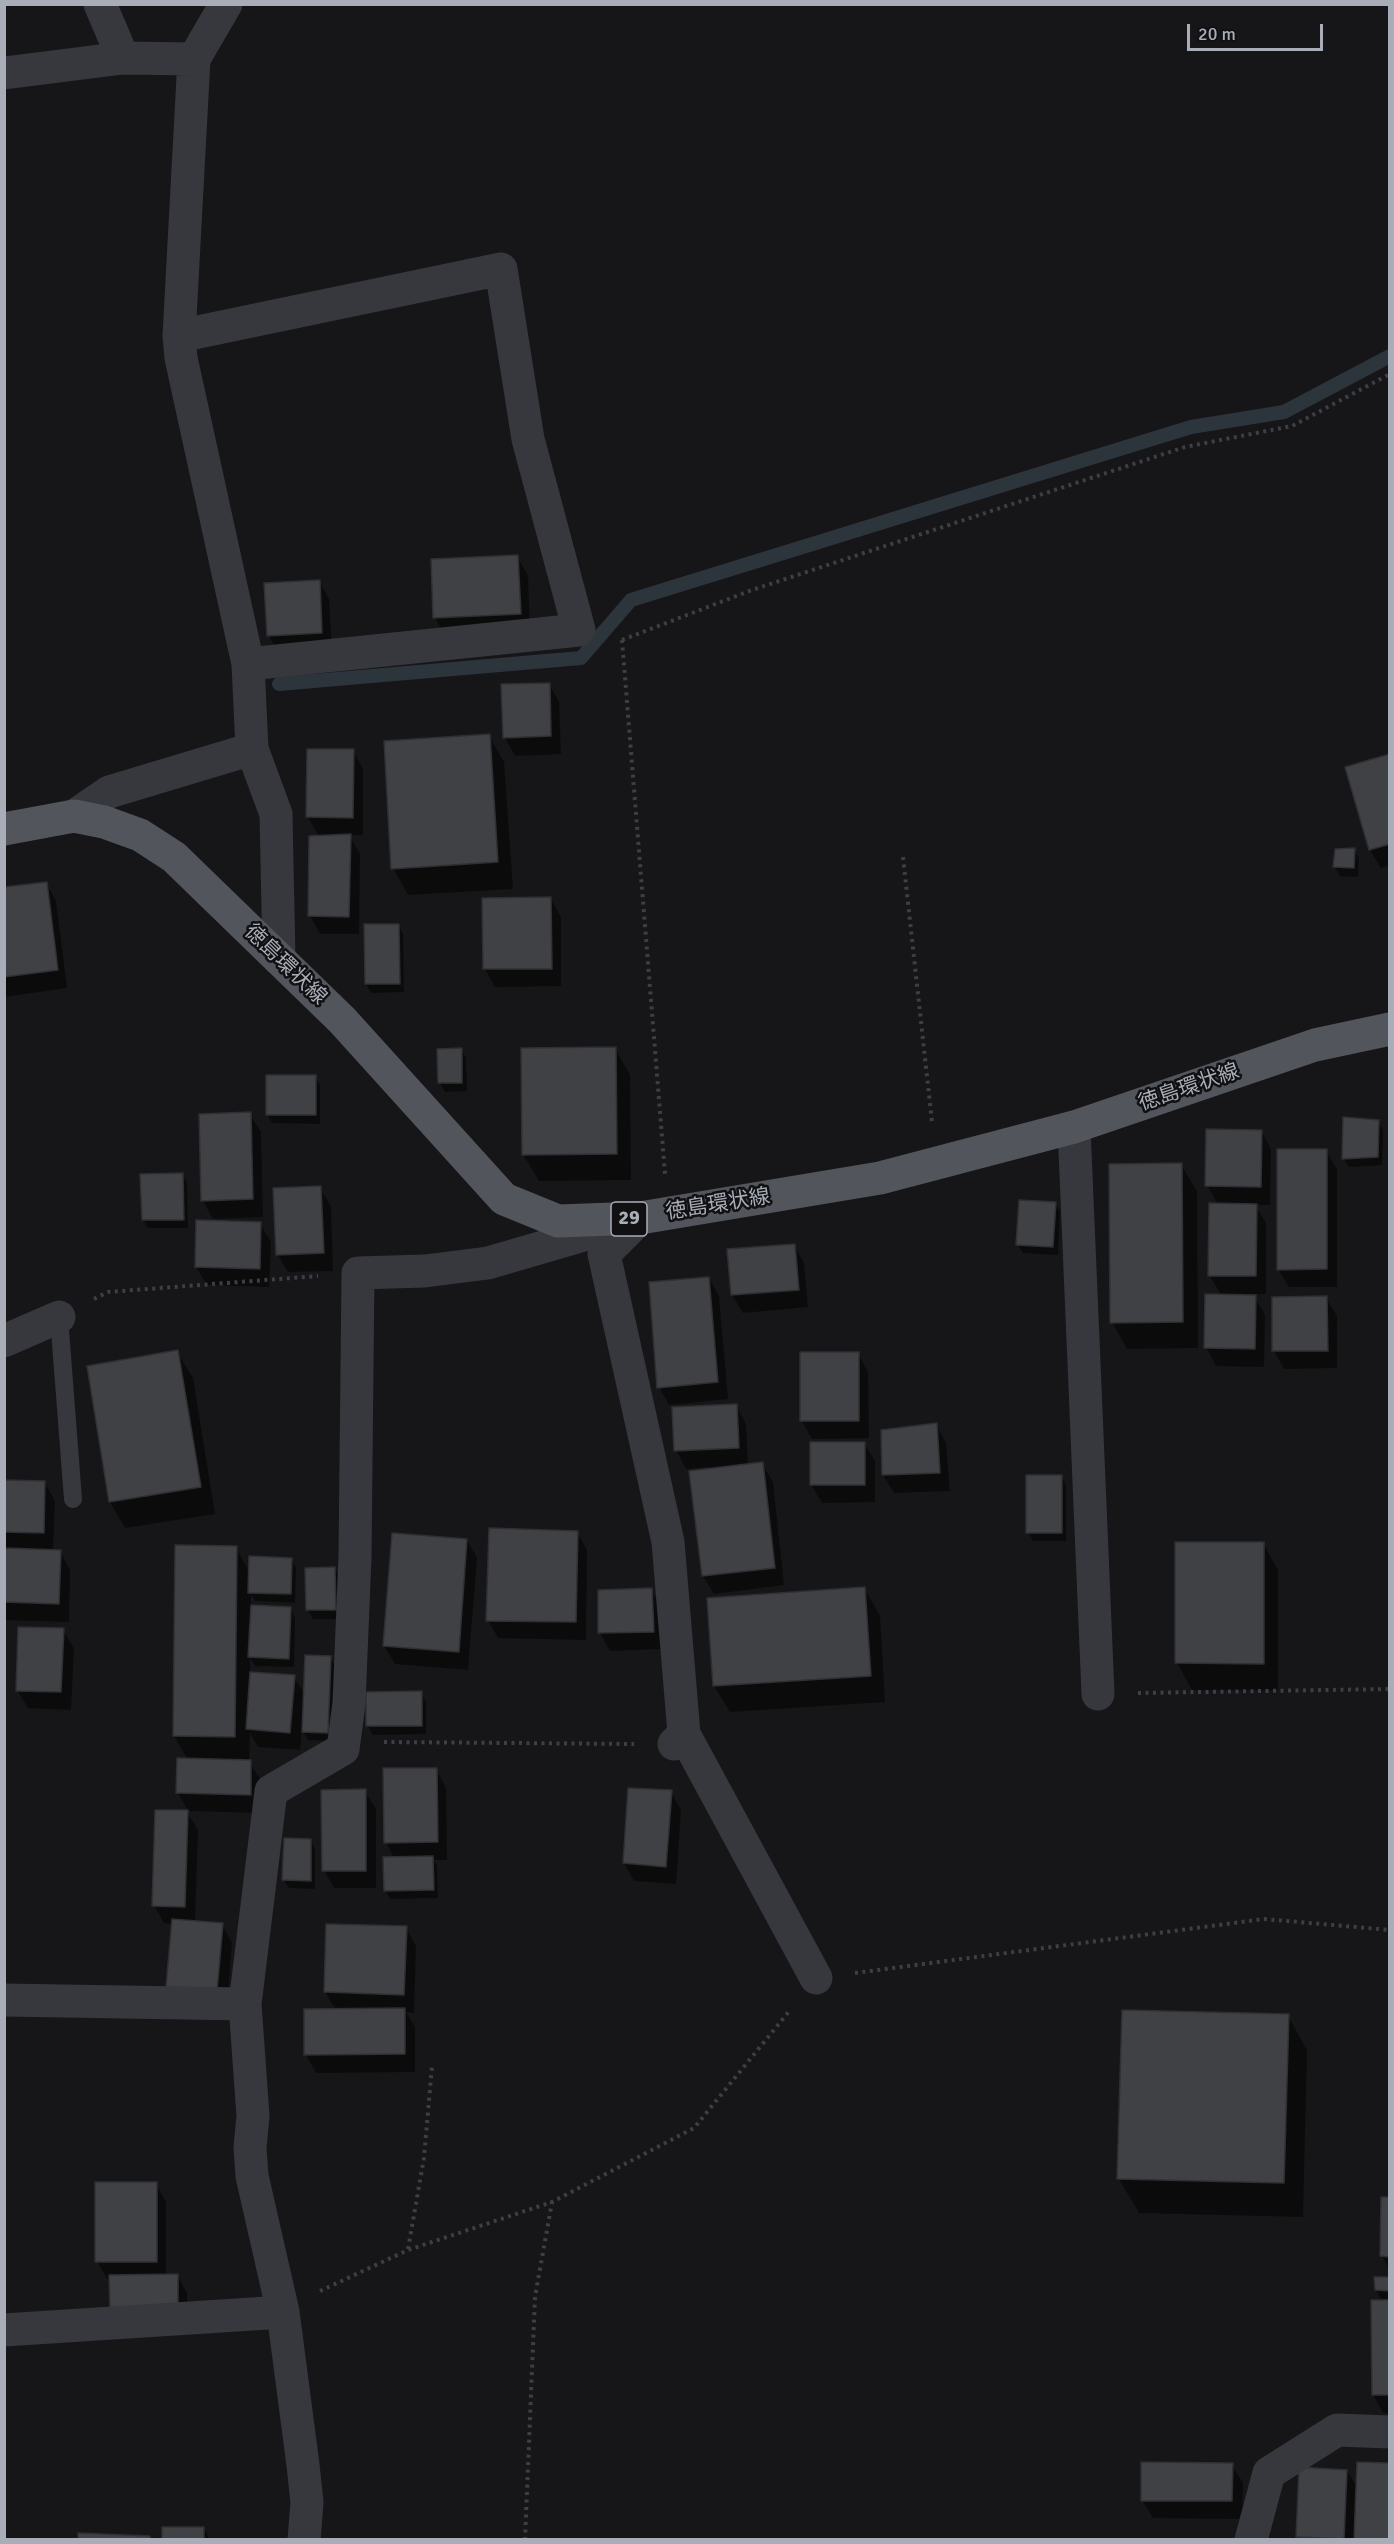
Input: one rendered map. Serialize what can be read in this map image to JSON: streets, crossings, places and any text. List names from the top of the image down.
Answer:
{
  "streets": {
    "main road": ["徳島環状線", "29"]
  },
  "scale_bar": "20 m"
}
